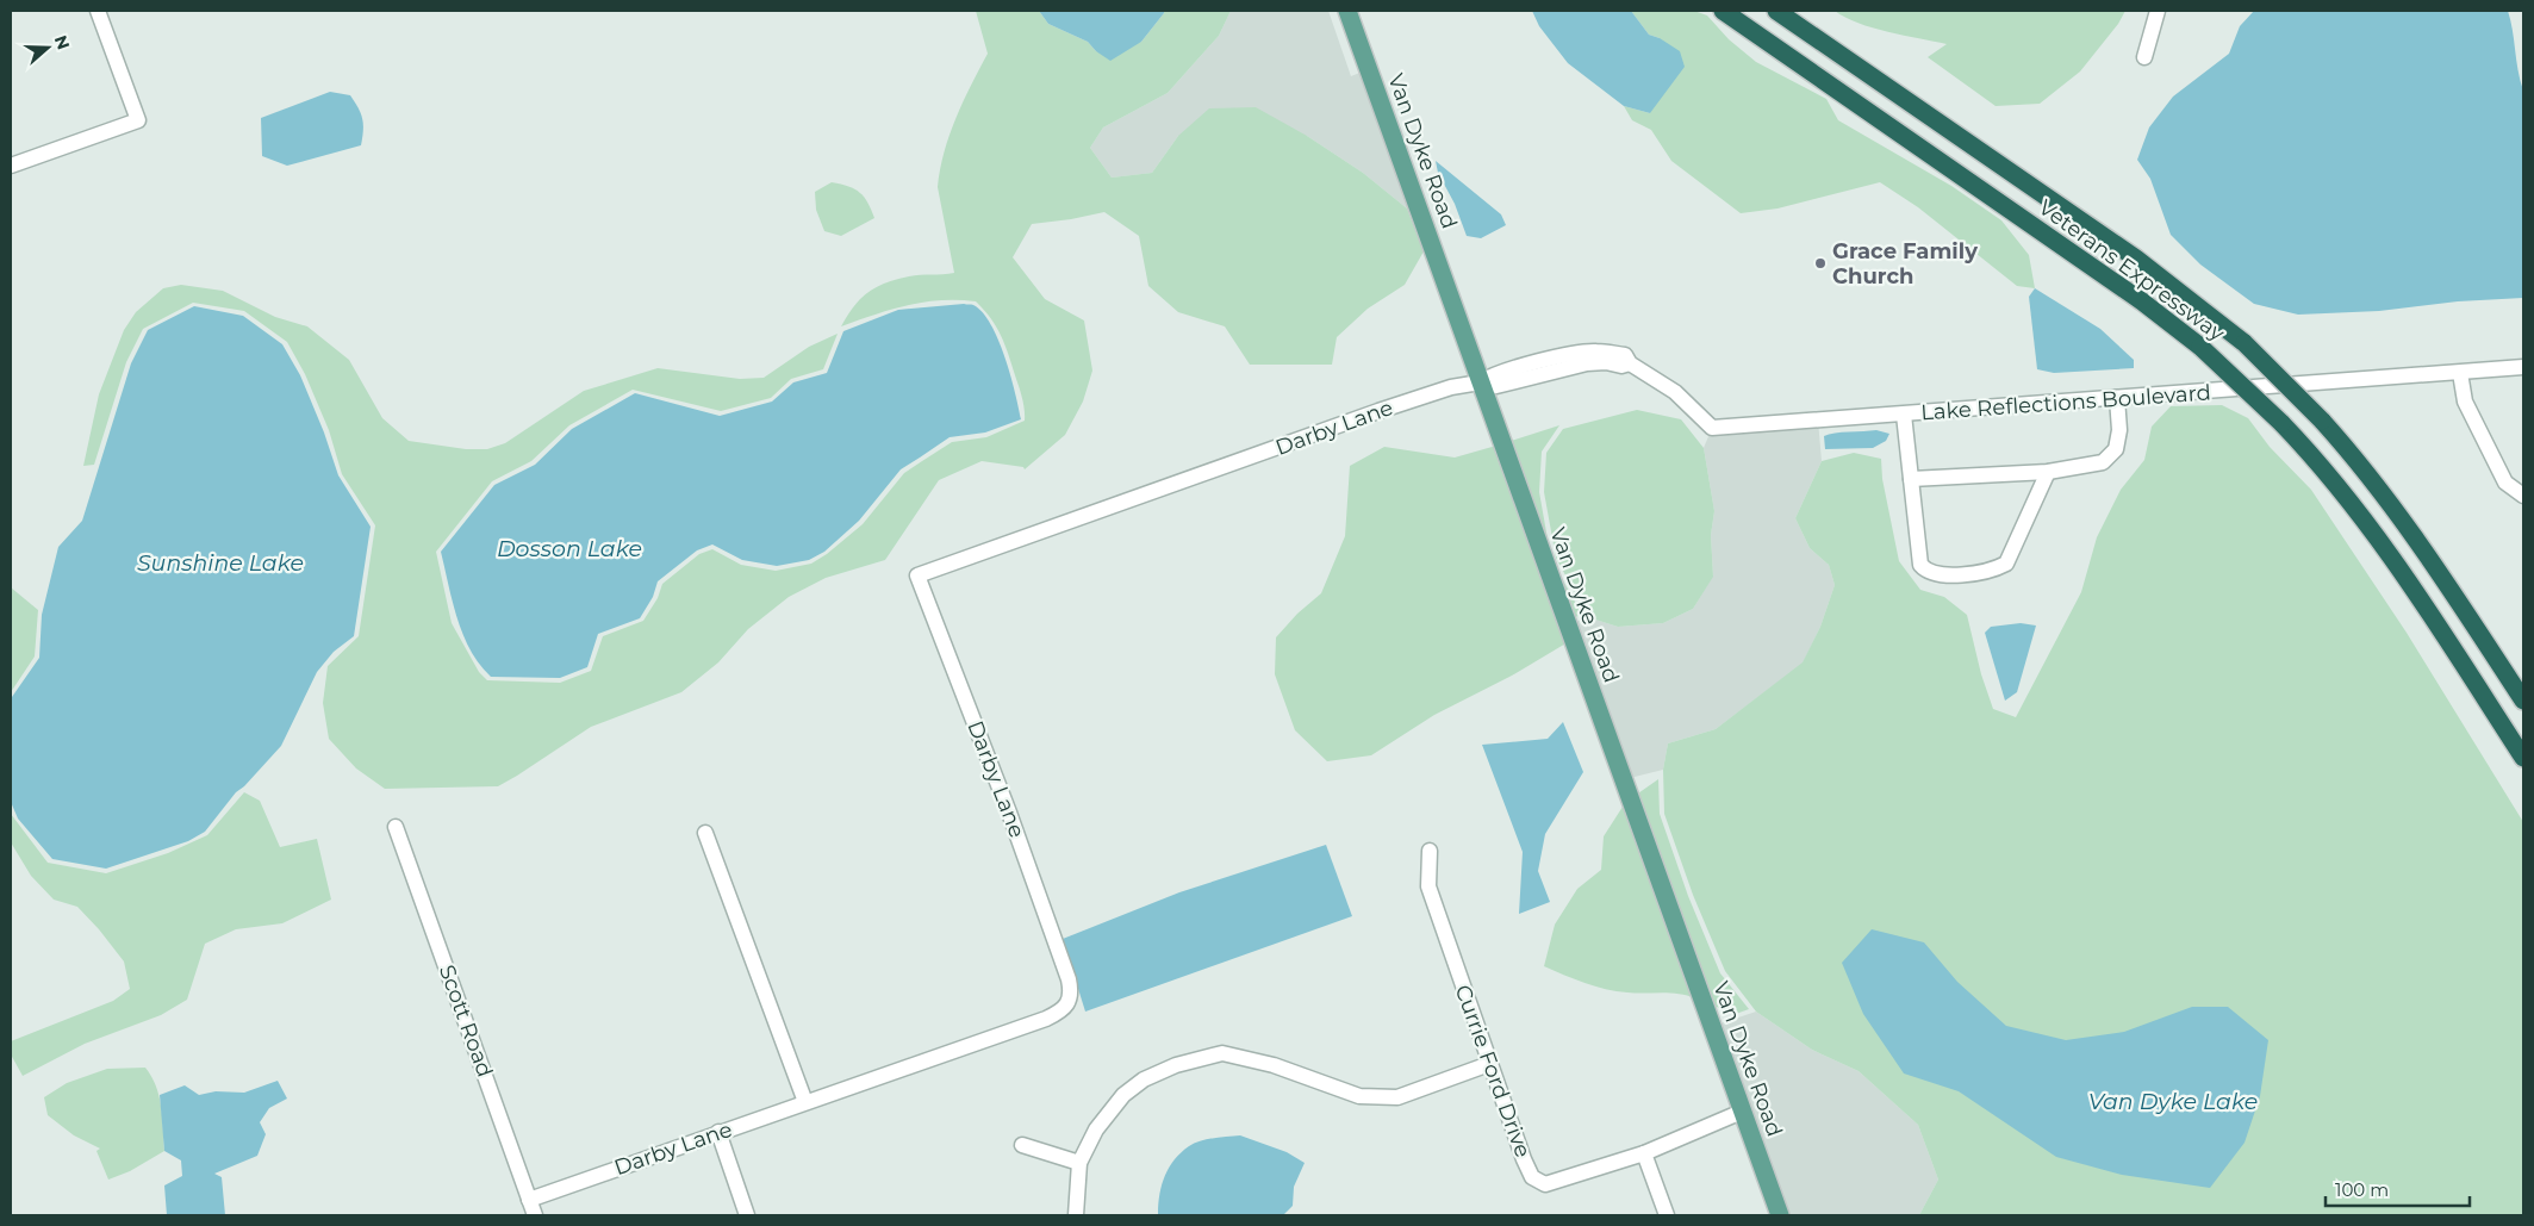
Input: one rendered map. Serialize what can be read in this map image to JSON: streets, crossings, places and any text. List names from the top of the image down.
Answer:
{
  "streets": {
    "highway": ["Veterans Expressway"],
    "main road": ["Van Dyke Road"],
    "street": [
      "Lake Reflections Boulevard",
      "Darby Lane",
      "Scott Road",
      "Currie Ford Drive"
    ]
  },
  "crossings": [
    ["Van Dyke Road", "Lake Reflections Boulevard"],
    ["Van Dyke Road", "Darby Lane"],
    ["Van Dyke Road", "Currie Ford Drive"],
    ["Lake Reflections Boulevard", "Darby Lane"],
    ["Darby Lane", "Scott Road"]
  ],
  "water": ["Dosson Lake", "Sunshine Lake", "Van Dyke Lake"],
  "places": ["Grace Family Church"],
  "scale_bar": "100 m",
  "north": "right"
}
